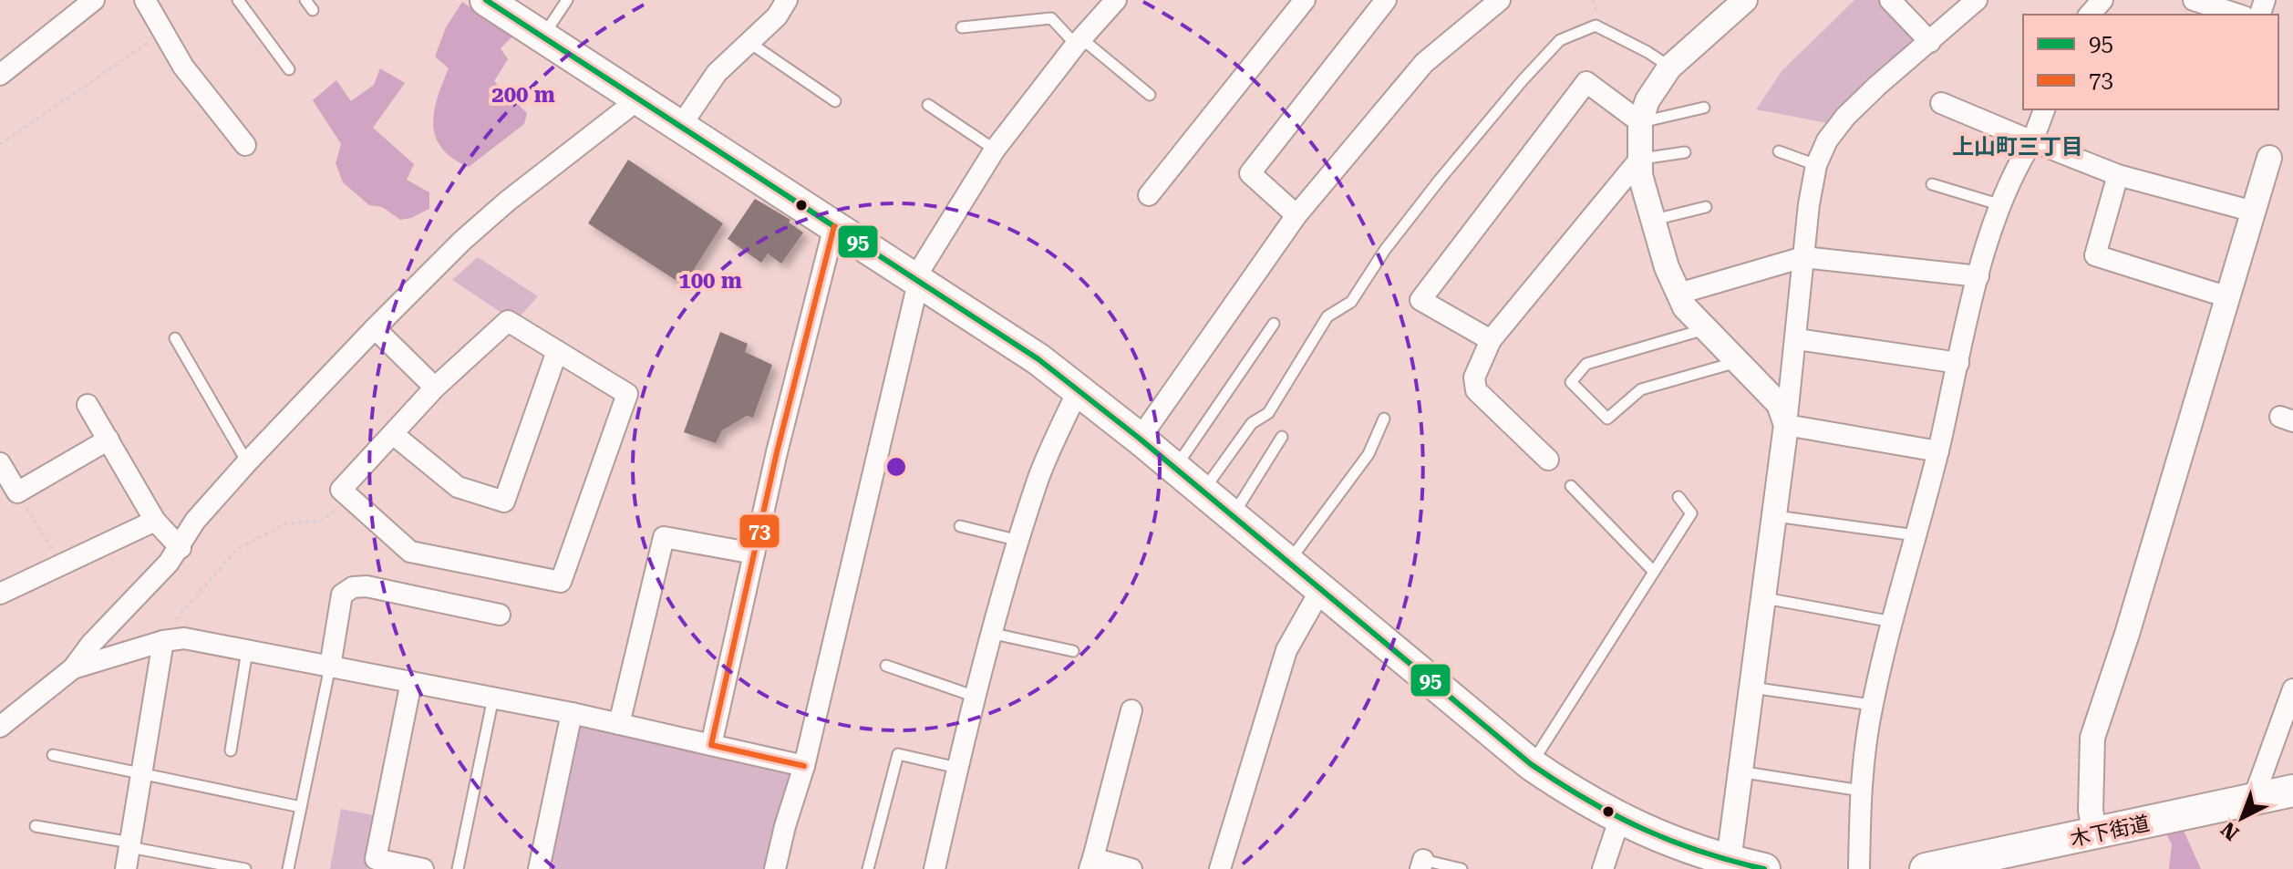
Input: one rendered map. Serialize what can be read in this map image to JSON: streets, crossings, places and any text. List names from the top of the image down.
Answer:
{
  "streets": {
    "main road": ["木下街道"]
  },
  "districts": ["上山町三丁目"],
  "lines": ["transit line 95", "transit line 73"],
  "legend": ["95", "73"],
  "north": "bottom left",
  "rings": ["200 m", "100 m"]
}
